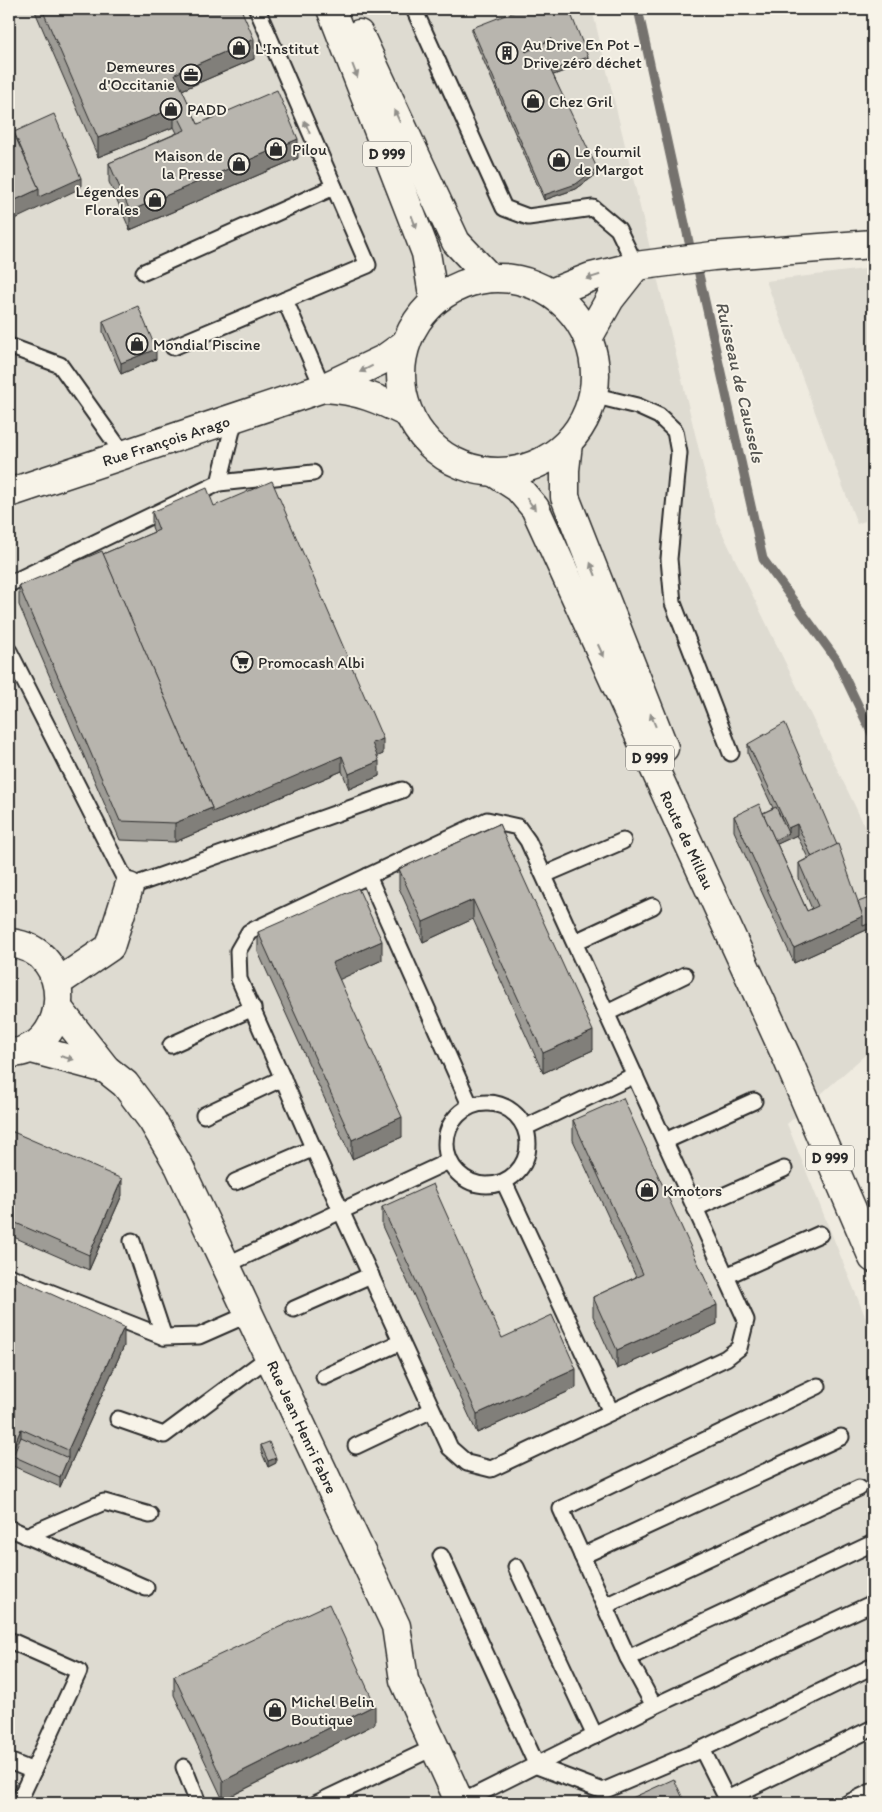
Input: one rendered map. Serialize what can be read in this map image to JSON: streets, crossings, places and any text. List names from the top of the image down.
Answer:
{
  "streets": {
    "main road": [
      "D 999",
      "Rue François Arago",
      "Route de Millau",
      "Rue Jean Henri Fabre"
    ]
  },
  "water": ["Ruisseau de Caussels"],
  "places": {
    "shop": [
      "L'Institut",
      "Chez Gril",
      "PADD",
      "Pilou",
      "Le fournil de Margot",
      "Maison de la Presse",
      "Légendes Florales",
      "Mondial Piscine",
      "Kmotors",
      "Michel Belin Boutique"
    ],
    "building": ["Au Drive En Pot - Drive zéro déchet"],
    "office": ["Demeures d'Occitanie"],
    "supermarket": ["Promocash Albi"]
  }
}
